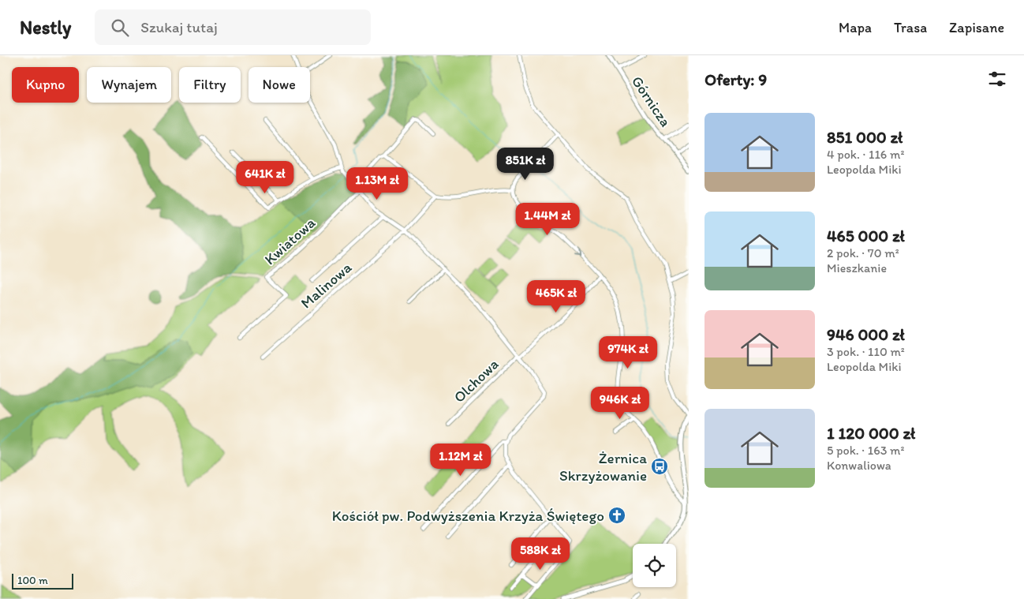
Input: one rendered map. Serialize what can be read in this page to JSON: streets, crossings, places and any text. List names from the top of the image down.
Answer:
{
  "streets": {
    "street": [
      "Górnicza",
      "Kwiatowa",
      "Malinowa",
      "Olchowa"
    ]
  },
  "crossings": [
    ["Kwiatowa", "Olchowa"],
    ["Malinowa", "Olchowa"]
  ],
  "places": {
    "bus stop": ["Żernica Skrzyżowanie"],
    "church": ["Kościół pw. Podwyższenia Krzyża Świętego"]
  },
  "scale_bar": "100 m",
  "page": {
    "header": "Nestly",
    "search": "Szukaj tutaj",
    "nav": ["Mapa", "Trasa", "Zapisane"],
    "heading": "Oferty: 9",
    "chip": [
      "Kupno",
      "Wynajem",
      "Filtry",
      "Nowe"
    ],
    "list": [
      {
        "name": "851 000 zł",
        "note": "4 pok. · 116 m² · Leopolda Miki"
      },
      {
        "name": "465 000 zł",
        "note": "2 pok. · 70 m² · Mieszkanie"
      },
      {
        "name": "946 000 zł",
        "note": "3 pok. · 110 m² · Leopolda Miki"
      },
      {
        "name": "1 120 000 zł",
        "note": "5 pok. · 163 m² · Konwaliowa"
      }
    ],
    "price": [
      "851K zł",
      "641K zł",
      "1.13M zł",
      "1.44M zł",
      "465K zł",
      "974K zł",
      "946K zł",
      "1.12M zł",
      "588K zł"
    ],
    "scale": "100 m"
  }
}
